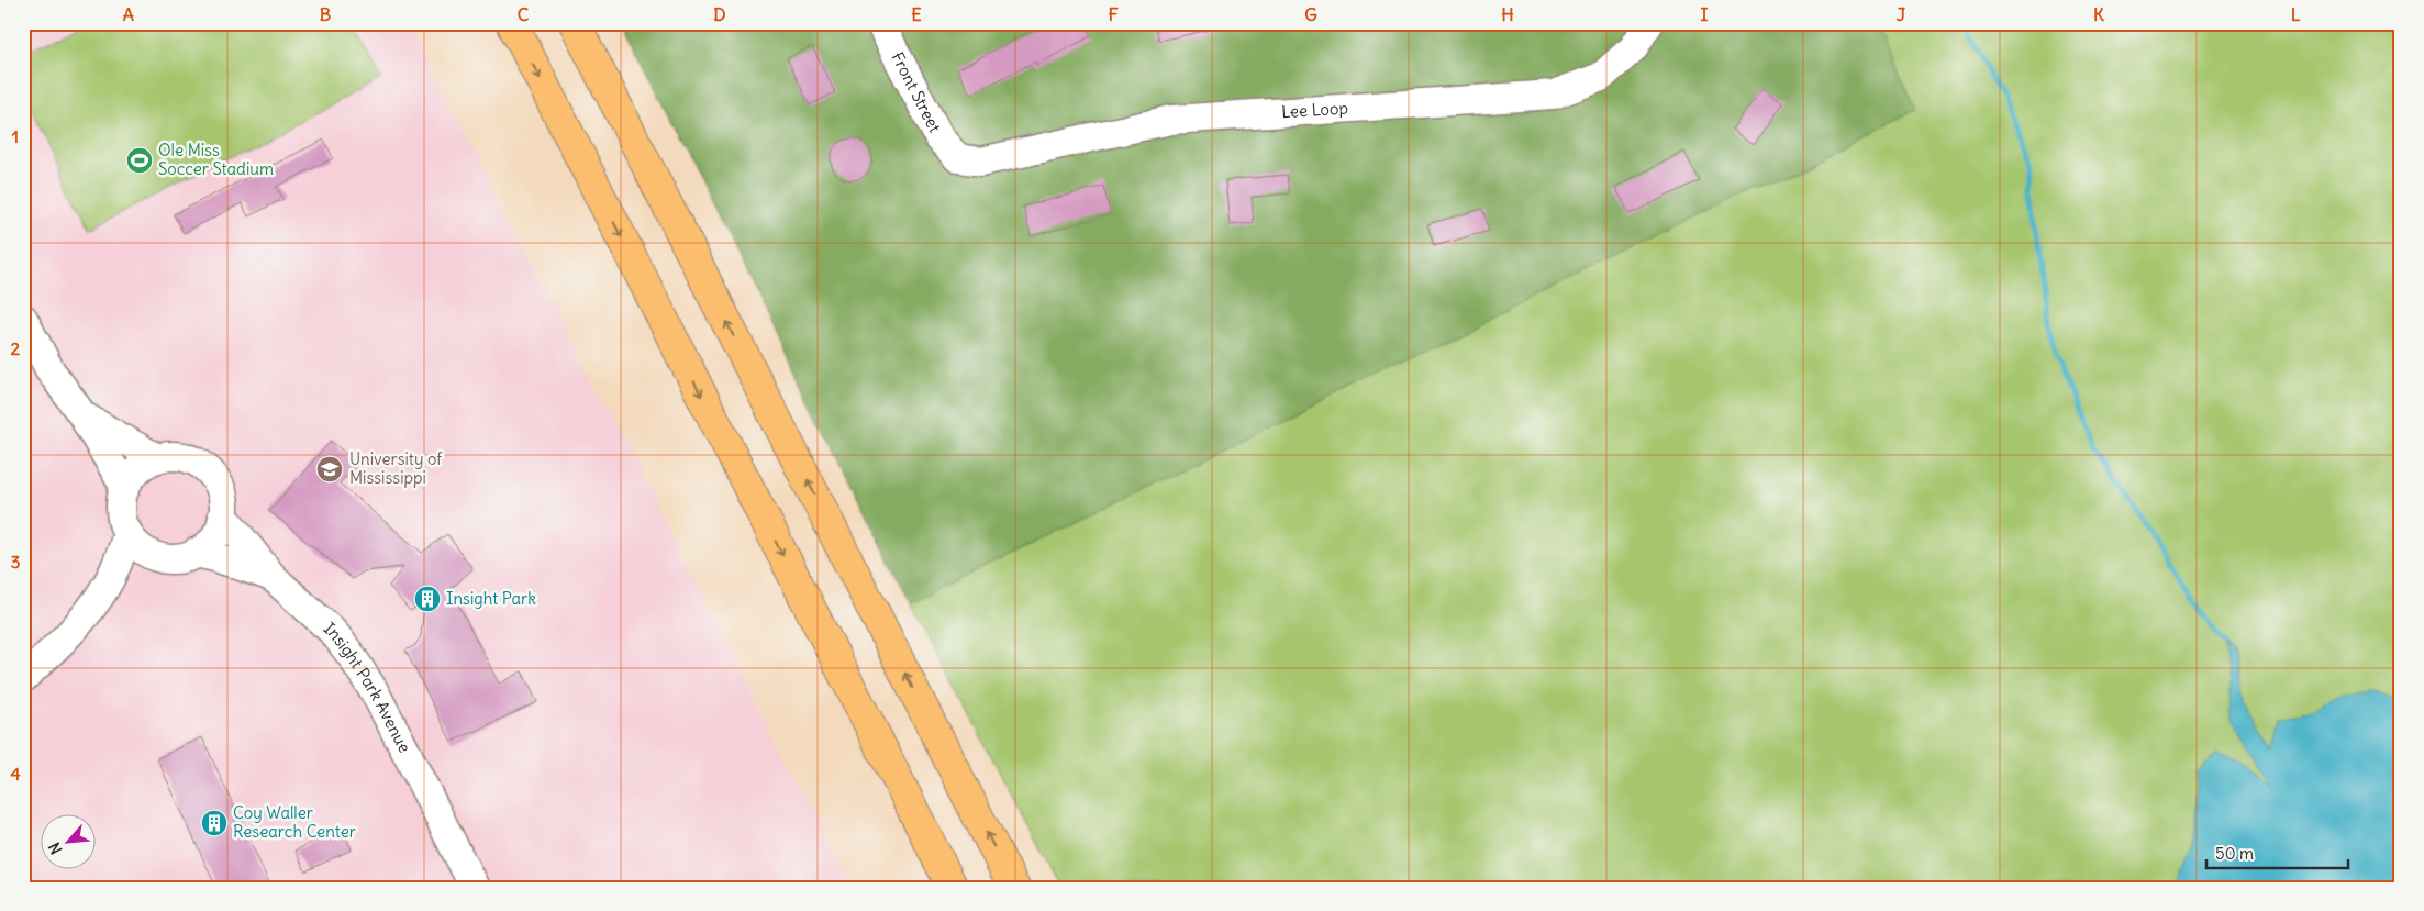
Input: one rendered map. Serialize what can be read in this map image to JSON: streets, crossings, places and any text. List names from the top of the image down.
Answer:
{
  "streets": {
    "street": ["Front Street", "Lee Loop", "Insight Park Avenue"]
  },
  "crossings": [
    ["Front Street", "Lee Loop"]
  ],
  "places": {
    "sports": ["Ole Miss Soccer Stadium"],
    "school or university": ["University of Mississippi"],
    "building": ["Insight Park", "Coy Waller Research Center"]
  },
  "scale_bar": "50 m",
  "north": "bottom left",
  "grid": {
    "columns": [
      "A",
      "B",
      "C",
      "D",
      "E",
      "F",
      "G",
      "H",
      "I",
      "J",
      "K",
      "L"
    ],
    "rows": [
      "1",
      "2",
      "3",
      "4"
    ]
  }
}
